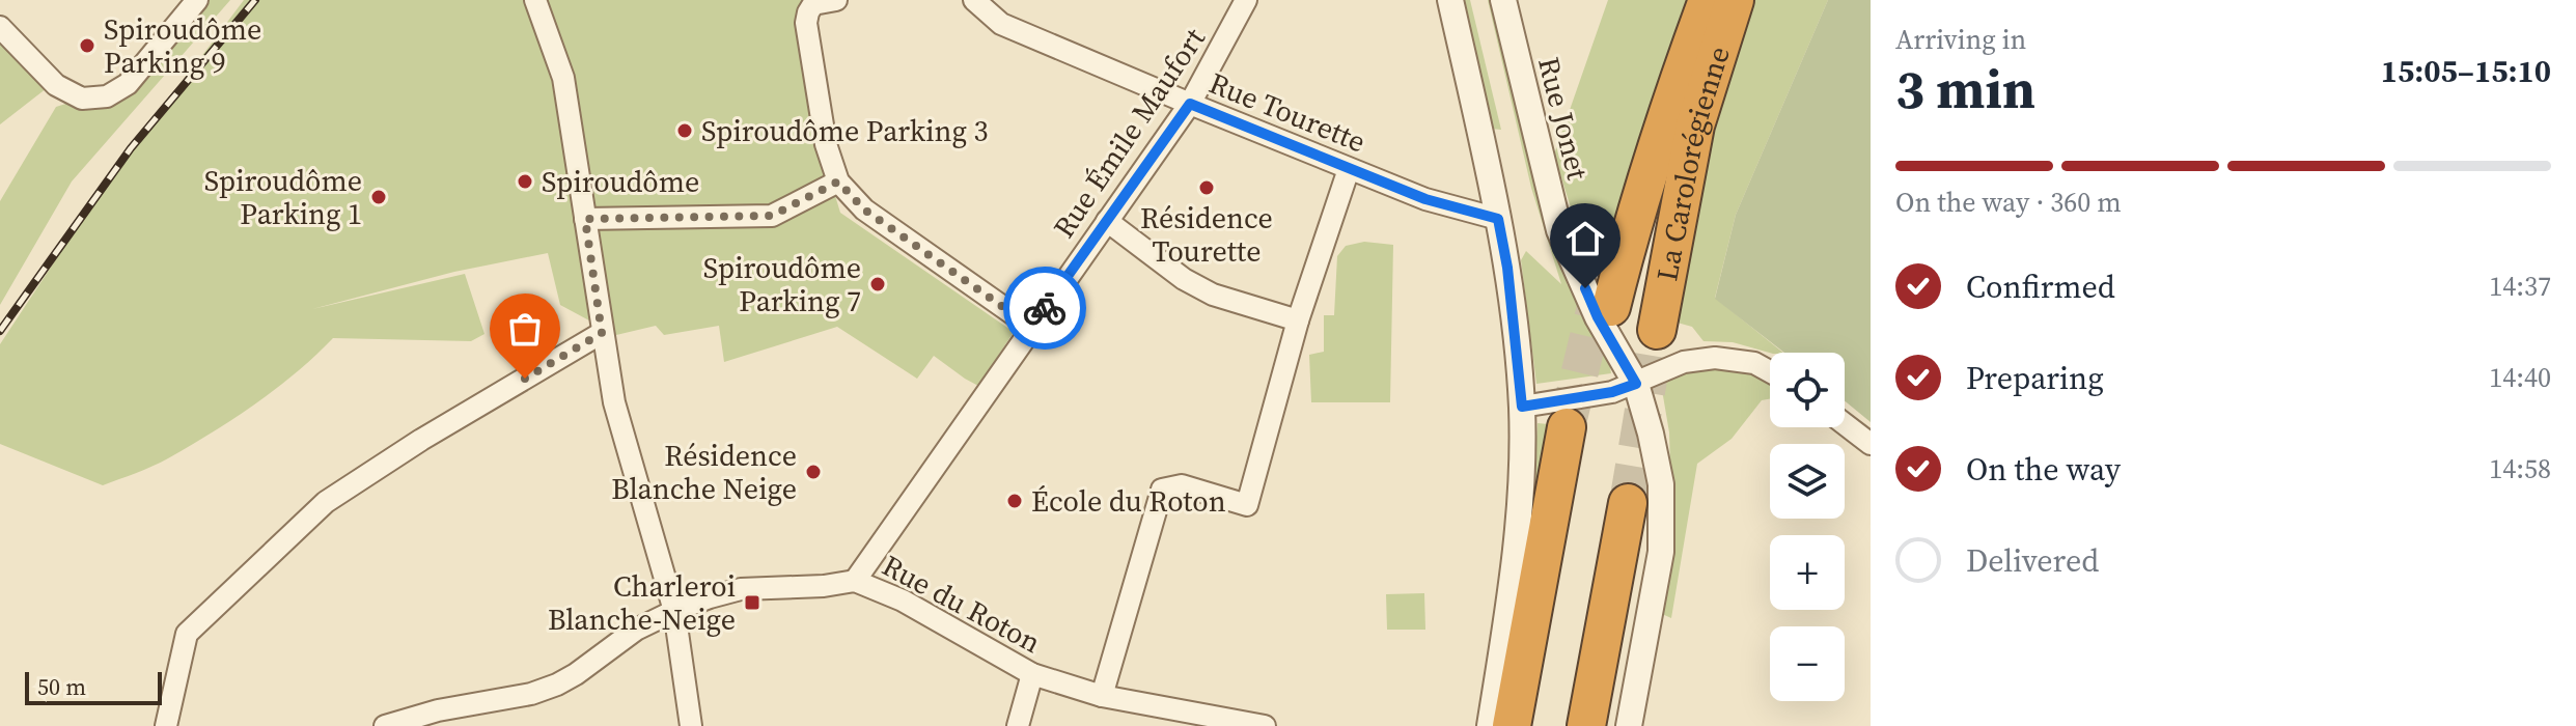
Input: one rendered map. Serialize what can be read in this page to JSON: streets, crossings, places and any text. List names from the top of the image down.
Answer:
{
  "streets": {
    "highway": ["La Carolorégienne"],
    "street": [
      "Rue Tourette",
      "Rue Jonet",
      "Rue Émile Maufort",
      "Rue du Roton"
    ]
  },
  "crossings": [
    ["Rue Tourette", "Rue Émile Maufort"],
    ["Rue Émile Maufort", "Rue du Roton"]
  ],
  "places": {
    "other": [
      "Spiroudôme Parking 9",
      "Spiroudôme Parking 3",
      "Spiroudôme",
      "Résidence Tourette",
      "Spiroudôme Parking 1",
      "Spiroudôme Parking 7",
      "Résidence Blanche Neige",
      "École du Roton"
    ],
    "transit": ["Charleroi Blanche-Neige"]
  },
  "scale_bar": "50 m",
  "page": {
    "heading": ["3 min", "Arriving in", "15:05–15:10"],
    "bar": "On the way · 360 m",
    "list": [
      ["Confirmed", "14:37"],
      ["Preparing", "14:40"],
      ["On the way", "14:58"],
      "Delivered"
    ],
    "map_buttons": ["+", "−"],
    "scale": "50 m"
  }
}
